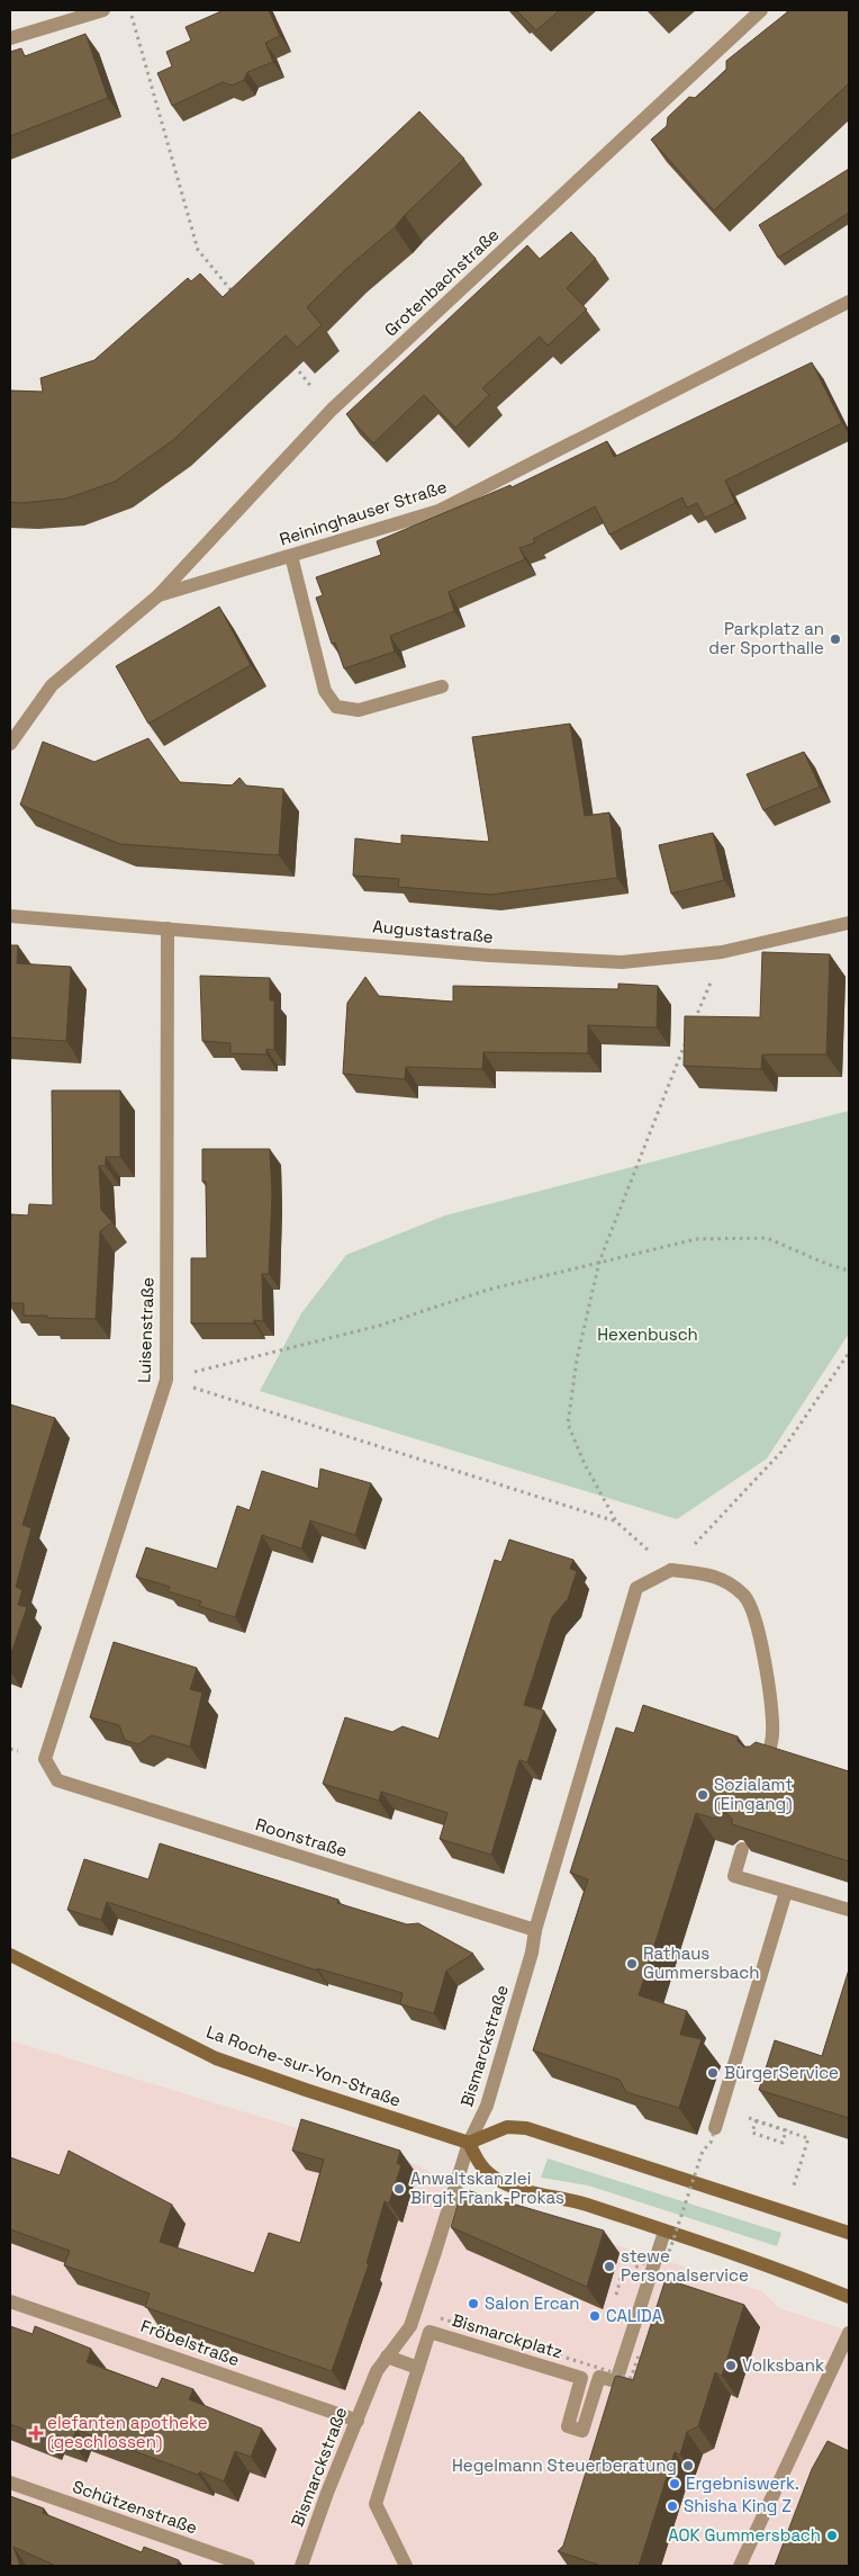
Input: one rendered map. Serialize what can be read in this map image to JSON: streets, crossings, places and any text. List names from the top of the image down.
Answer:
{
  "streets": {
    "street": [
      "Grotenbachstraße",
      "Reininghauser Straße",
      "Augustastraße",
      "Luisenstraße",
      "Roonstraße",
      "Bismarckstraße",
      "La Roche-sur-Yon-Straße",
      "Bismarckplatz",
      "Fröbelstraße",
      "Schützenstraße"
    ]
  },
  "crossings": [
    ["Grotenbachstraße", "Reininghauser Straße"],
    ["Augustastraße", "Luisenstraße"],
    ["Luisenstraße", "Roonstraße"],
    ["Roonstraße", "Bismarckstraße"],
    ["Bismarckstraße", "La Roche-sur-Yon-Straße"],
    ["Bismarckstraße", "Fröbelstraße"]
  ],
  "parks": ["Hexenbusch"],
  "places": {
    "other": [
      "Parkplatz an der Sporthalle",
      "Sozialamt (Eingang)",
      "Rathaus Gummersbach",
      "BürgerService",
      "Anwaltskanzlei Birgit Frank-Prokas",
      "stewe Personalservice",
      "Salon Ercan",
      "CALIDA",
      "Volksbank",
      "Hegelmann Steuerberatung",
      "Ergebniswerk.",
      "Shisha King Z",
      "AOK Gummersbach"
    ],
    "health": ["elefanten apotheke (geschlossen)"]
  }
}
